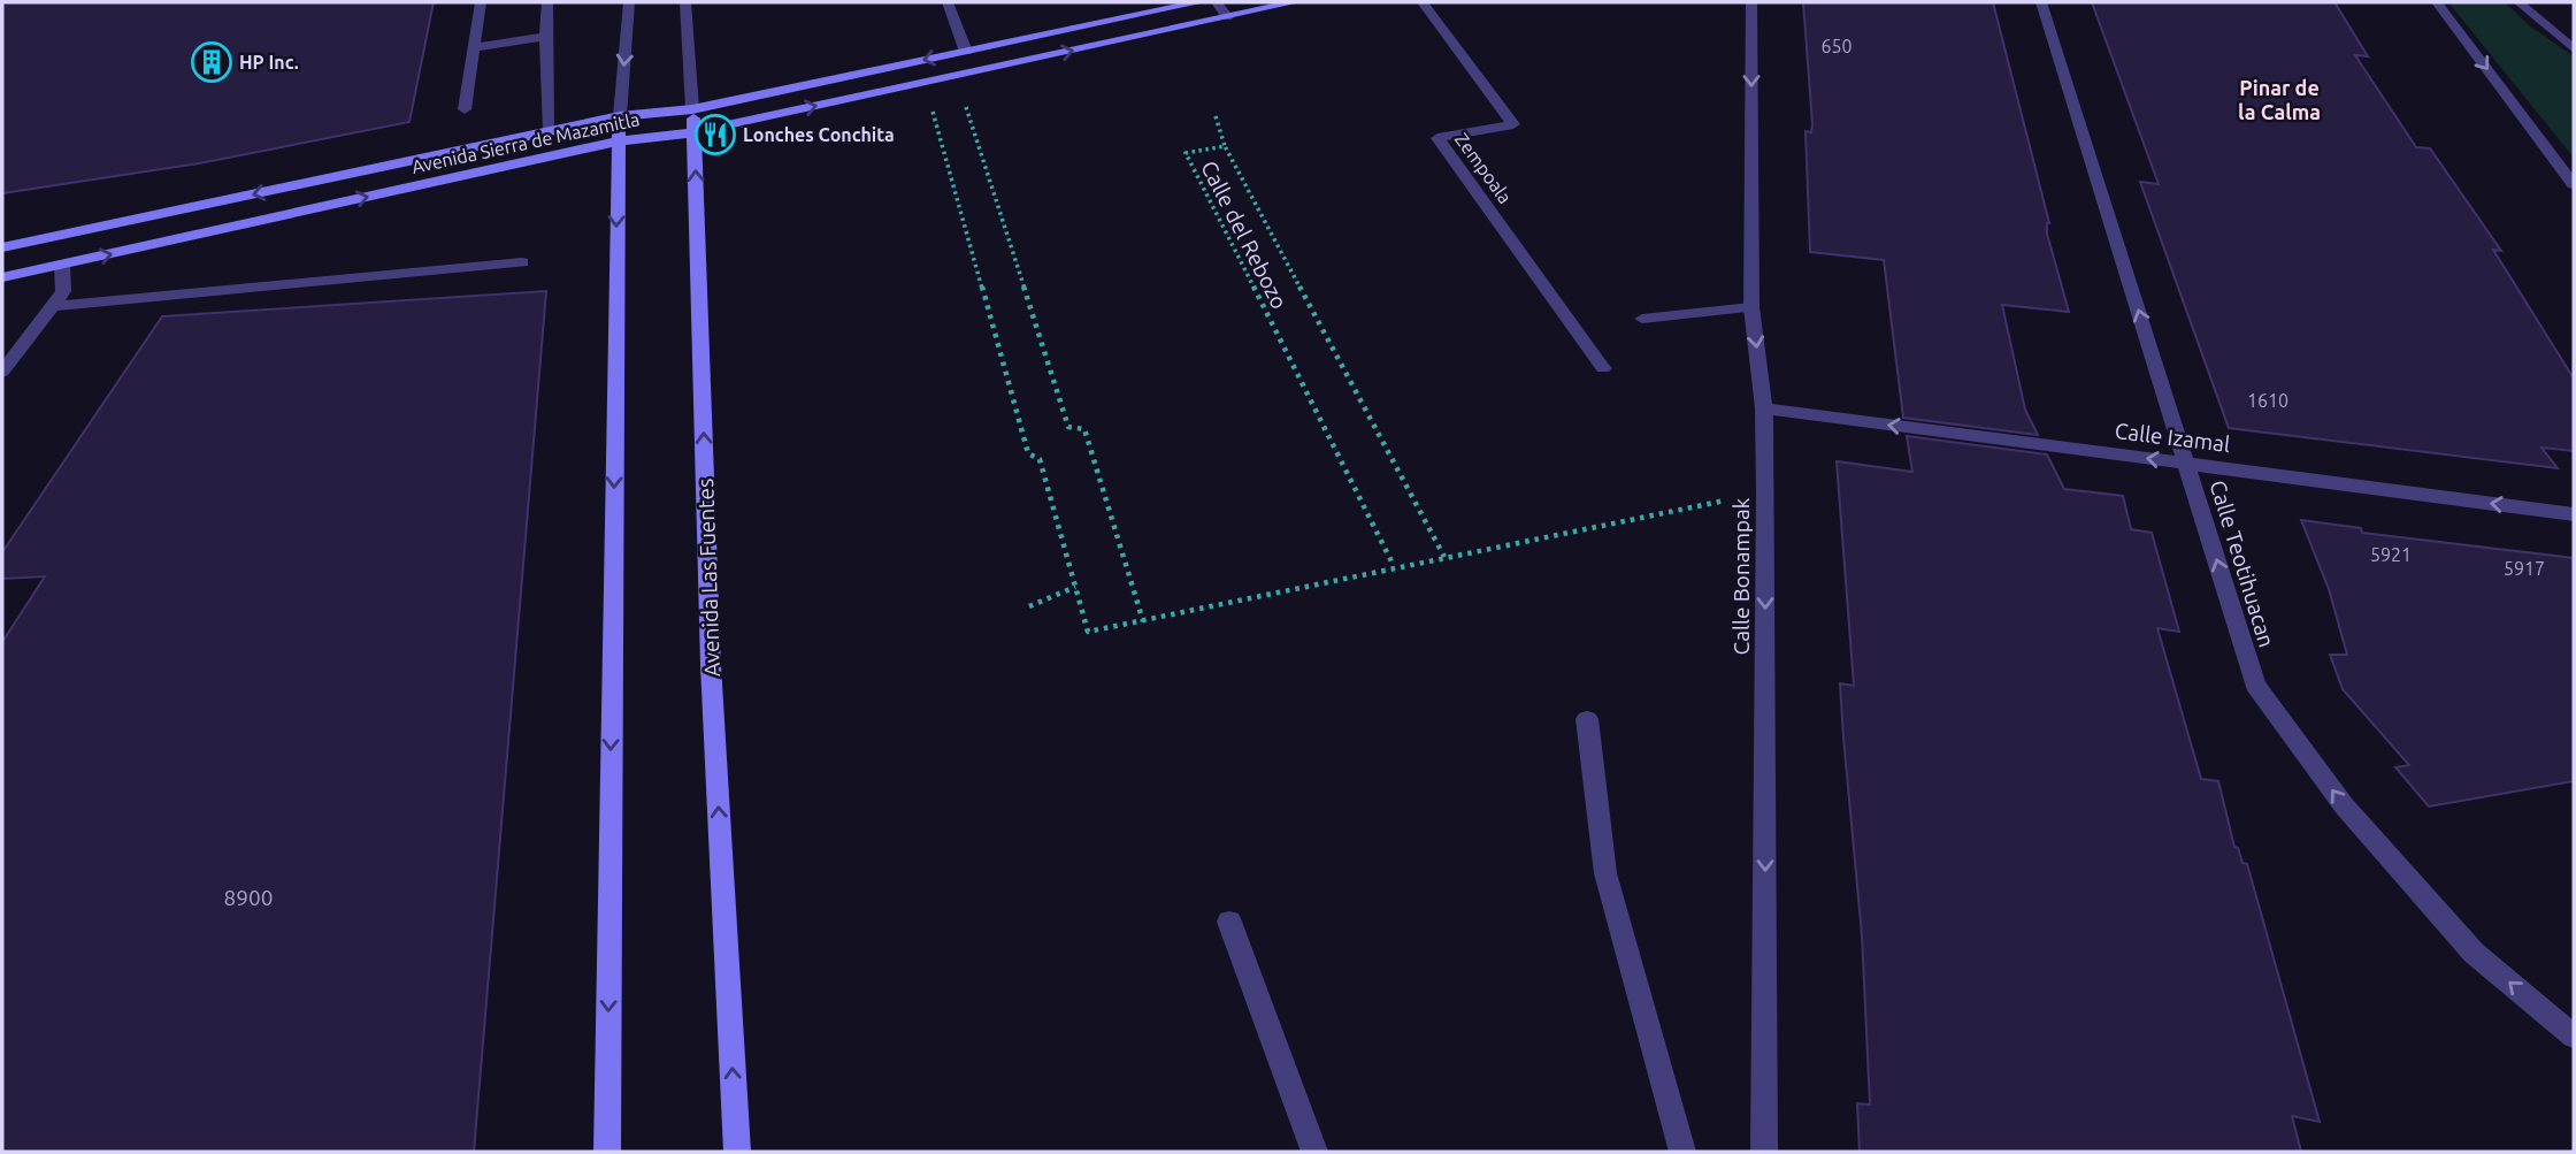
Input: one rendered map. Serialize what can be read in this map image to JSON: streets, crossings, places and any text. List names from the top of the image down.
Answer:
{
  "streets": {
    "street": [
      "Avenida Sierra de Mazamitla",
      "Zempoala",
      "Calle Izamal",
      "Calle Teotihuacan",
      "Calle Bonampak",
      "Avenida Las Fuentes"
    ],
    "path": ["Calle del Rebozo"]
  },
  "crossings": [
    ["Avenida Sierra de Mazamitla", "Avenida Las Fuentes"],
    ["Calle Izamal", "Calle Teotihuacan"],
    ["Calle Izamal", "Calle Bonampak"]
  ],
  "one_way": ["Calle Izamal", "Calle Teotihuacan"],
  "districts": ["Pinar de la Calma"],
  "places": {
    "building": ["HP Inc."],
    "restaurant": ["Lonches Conchita"]
  },
  "house_numbers": [
    "650",
    "1610",
    "5921",
    "5917",
    "8900"
  ]
}
